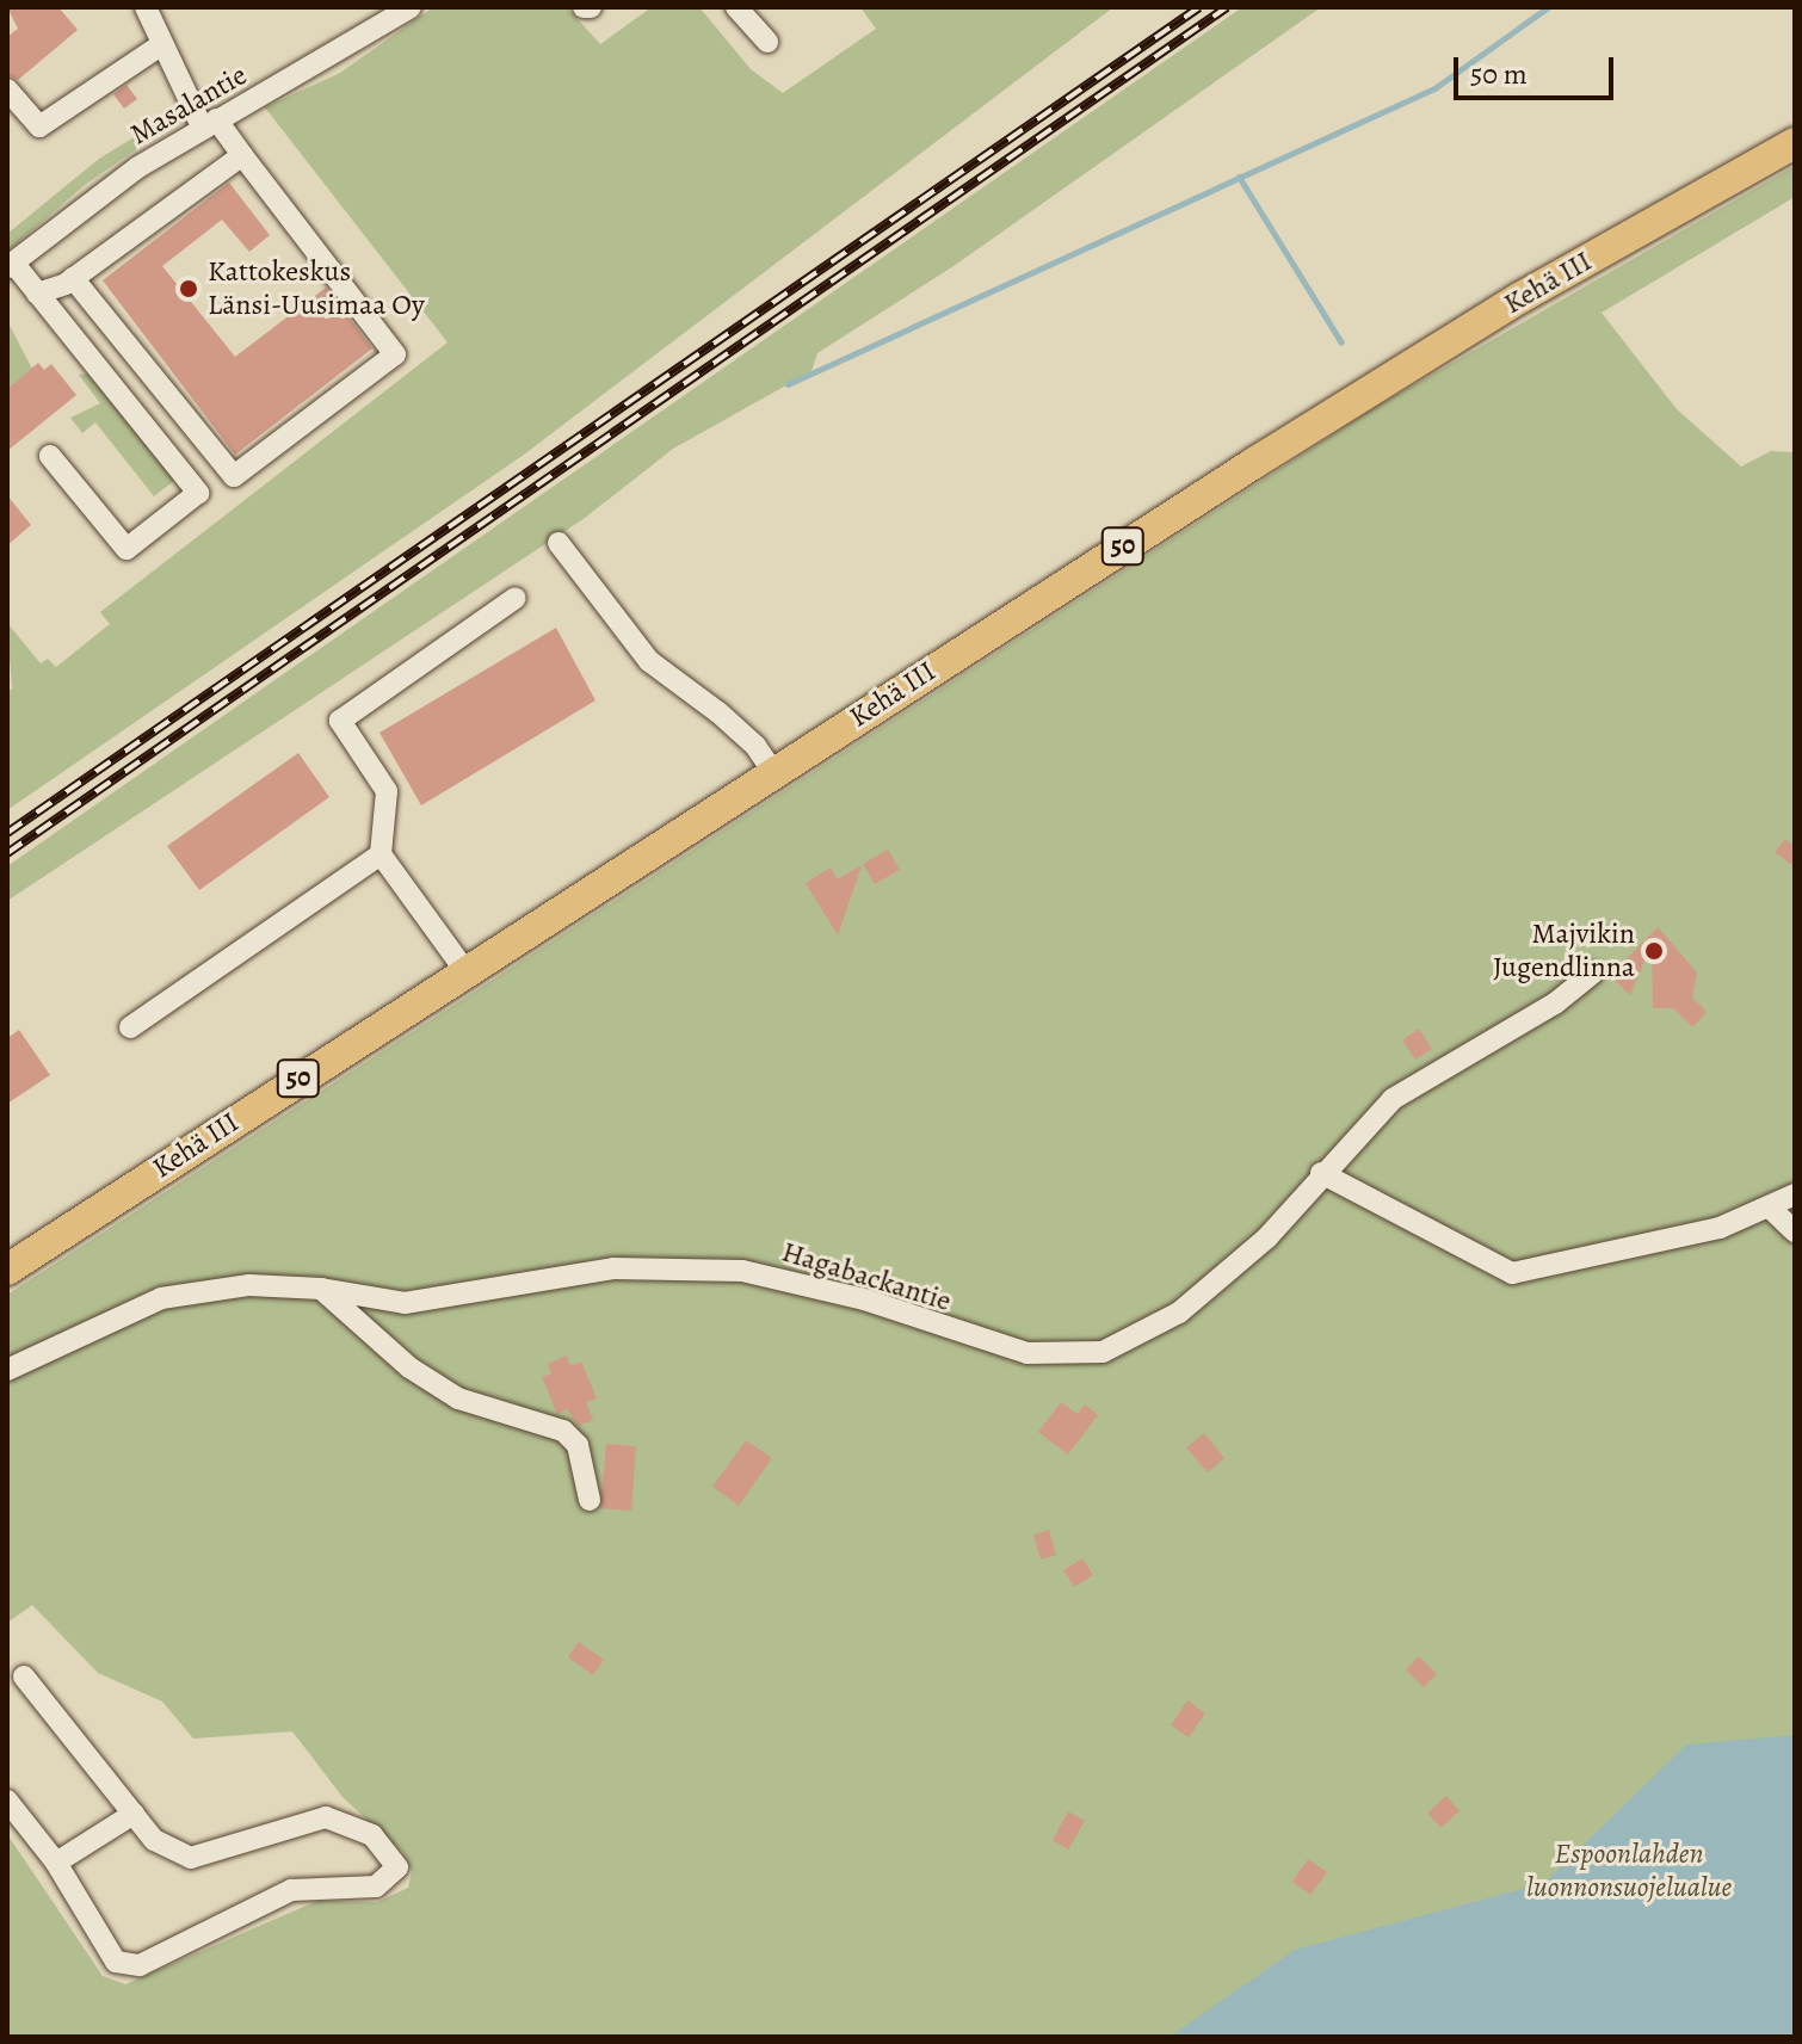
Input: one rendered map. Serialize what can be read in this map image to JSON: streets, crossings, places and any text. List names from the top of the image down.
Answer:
{
  "streets": {
    "highway": ["Kehä III", "50"],
    "street": ["Masalantie", "Hagabackantie"]
  },
  "parks": ["Espoonlahden luonnonsuojelualue"],
  "places": ["Kattokeskus Länsi-Uusimaa Oy", "Majvikin Jugendlinna"],
  "scale_bar": "50 m"
}
